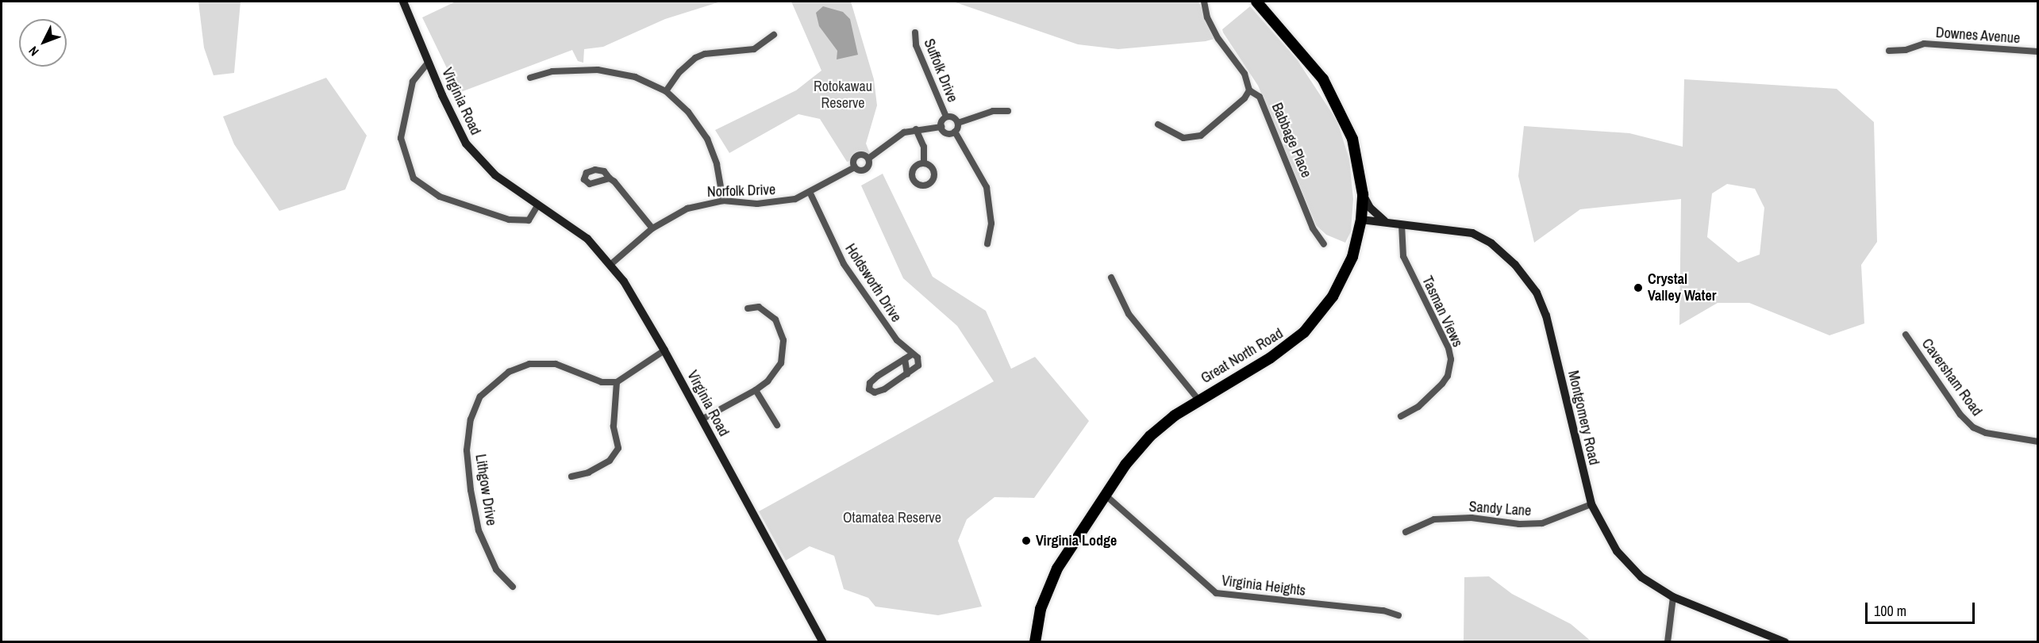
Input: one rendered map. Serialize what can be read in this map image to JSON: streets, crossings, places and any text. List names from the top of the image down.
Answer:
{
  "streets": {
    "highway": ["Great North Road"],
    "street": [
      "Downes Avenue",
      "Suffolk Drive",
      "Virginia Road",
      "Babbage Place",
      "Norfolk Drive",
      "Holdsworth Drive",
      "Tasman Views",
      "Caversham Road",
      "Montgomery Road",
      "Lithgow Drive",
      "Sandy Lane",
      "Virginia Heights"
    ]
  },
  "crossings": [
    ["Suffolk Drive", "Norfolk Drive"],
    ["Virginia Road", "Norfolk Drive"],
    ["Norfolk Drive", "Holdsworth Drive"],
    ["Tasman Views", "Montgomery Road"],
    ["Great North Road", "Montgomery Road"],
    ["Great North Road", "Virginia Heights"],
    ["Montgomery Road", "Sandy Lane"]
  ],
  "parks": ["Rotokawau Reserve", "Otamatea Reserve"],
  "places": ["Crystal Valley Water", "Virginia Lodge"],
  "scale_bar": "100 m",
  "north": "bottom left"
}
